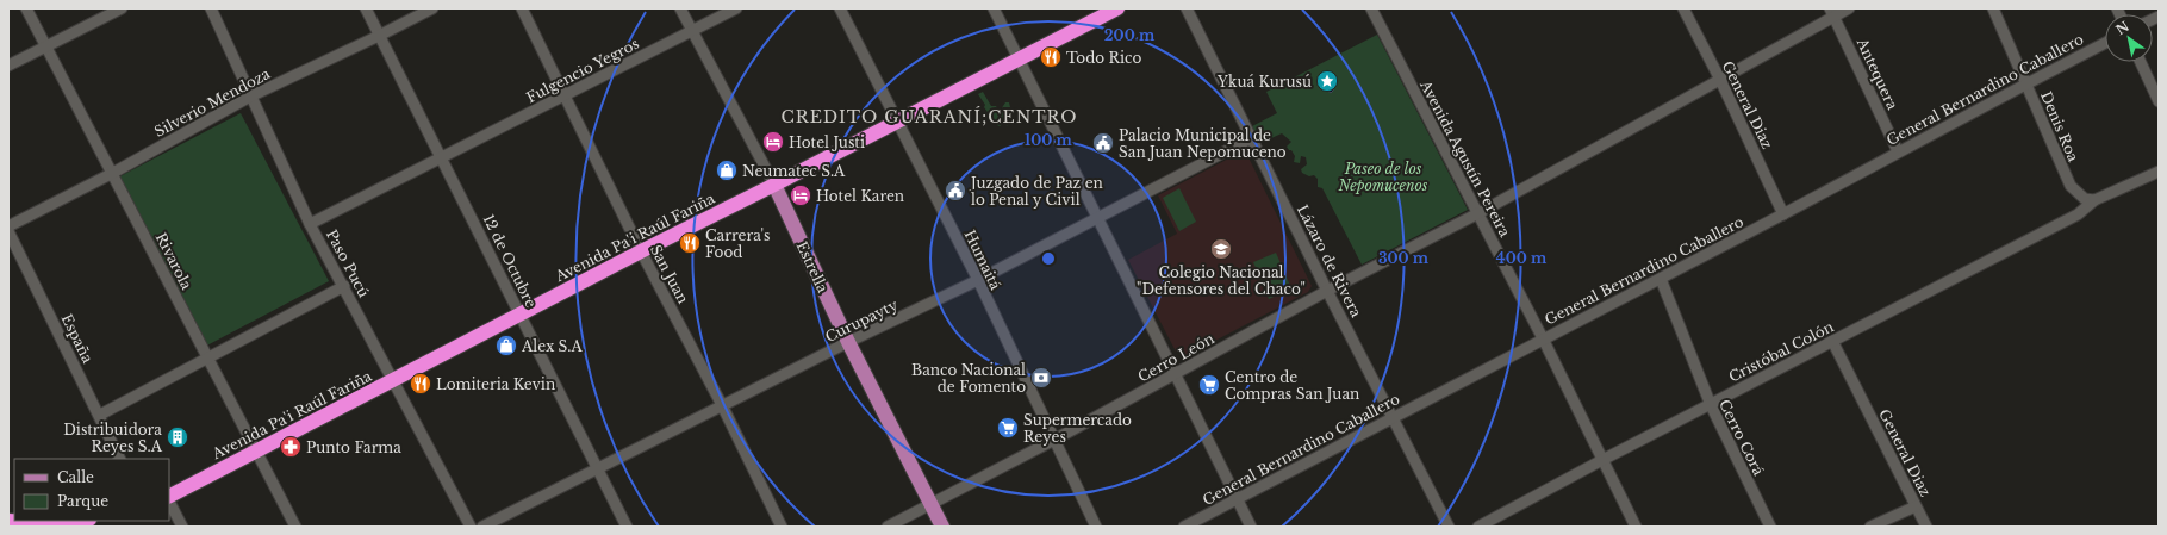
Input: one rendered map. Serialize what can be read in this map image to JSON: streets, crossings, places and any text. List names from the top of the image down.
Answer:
{
  "streets": {
    "highway": ["Avenida Pa'i Raúl Fariña"],
    "main road": ["Estrella"],
    "street": [
      "Fulgencio Yegros",
      "Antequera",
      "General Bernardino Caballero",
      "Silverio Mendoza",
      "General Diaz",
      "Denis Roa",
      "Avenida Agustín Pereira",
      "Humaitá",
      "Rivarola",
      "12 de Octubre",
      "Lázaro de Rivera",
      "Paso Pucú",
      "San Juan",
      "Curupayty",
      "España",
      "Cristóbal Colón",
      "Cerro León",
      "Cerro Corá"
    ]
  },
  "crossings": [
    ["Fulgencio Yegros", "12 de Octubre"],
    ["Fulgencio Yegros", "Paso Pucú"],
    ["Fulgencio Yegros", "Estrella"],
    ["Fulgencio Yegros", "San Juan"],
    ["Antequera", "General Bernardino Caballero"],
    ["Antequera", "Cerro León"],
    ["General Bernardino Caballero", "General Diaz"],
    ["General Bernardino Caballero", "Denis Roa"],
    ["General Bernardino Caballero", "Avenida Agustín Pereira"],
    ["General Bernardino Caballero", "Lázaro de Rivera"],
    ["General Bernardino Caballero", "Cerro Corá"],
    ["Silverio Mendoza", "Rivarola"],
    ["Silverio Mendoza", "12 de Octubre"],
    ["Silverio Mendoza", "Paso Pucú"],
    ["General Diaz", "Cristóbal Colón"],
    ["General Diaz", "Cerro León"],
    ["Denis Roa", "Cristóbal Colón"],
    ["Avenida Agustín Pereira", "Cristóbal Colón"],
    ["Avenida Agustín Pereira", "Cerro León"],
    ["Avenida Pa'i Raúl Fariña", "Humaitá"],
    ["Avenida Pa'i Raúl Fariña", "Rivarola"],
    ["Avenida Pa'i Raúl Fariña", "12 de Octubre"],
    ["Avenida Pa'i Raúl Fariña", "Paso Pucú"],
    ["Avenida Pa'i Raúl Fariña", "Estrella"],
    ["Avenida Pa'i Raúl Fariña", "San Juan"],
    ["Humaitá", "Curupayty"],
    ["Humaitá", "Cerro León"],
    ["12 de Octubre", "Curupayty"],
    ["Lázaro de Rivera", "Curupayty"],
    ["Lázaro de Rivera", "Cerro León"],
    ["Estrella", "Curupayty"],
    ["Estrella", "Cerro León"],
    ["San Juan", "Curupayty"],
    ["Cristóbal Colón", "Cerro Corá"]
  ],
  "districts": ["CREDITO GUARANÍ;CENTRO"],
  "parks": ["Paseo de los Nepomucenos"],
  "places": {
    "restaurant": ["Todo Rico", "Carrera's Food", "Lomiteria Kevin"],
    "place": ["Ykuá Kurusú"],
    "hotel": ["Hotel Justi", "Hotel Karen"],
    "public building": ["Palacio Municipal de San Juan Nepomuceno", "Juzgado de Paz en lo Penal y Civil"],
    "shop": ["Neumatec S.A", "Alex S.A"],
    "school or university": ["Colegio Nacional \"Defensores del Chaco\""],
    "bank": ["Banco Nacional de Fomento"],
    "supermarket": ["Centro de Compras San Juan", "Supermercado Reyes"],
    "building": ["Distribuidora Reyes S.A"],
    "pharmacy": ["Punto Farma"]
  },
  "legend": ["Calle", "Parque"],
  "north": "top left",
  "rings": [
    "200 m",
    "100 m",
    "300 m",
    "400 m"
  ]
}
